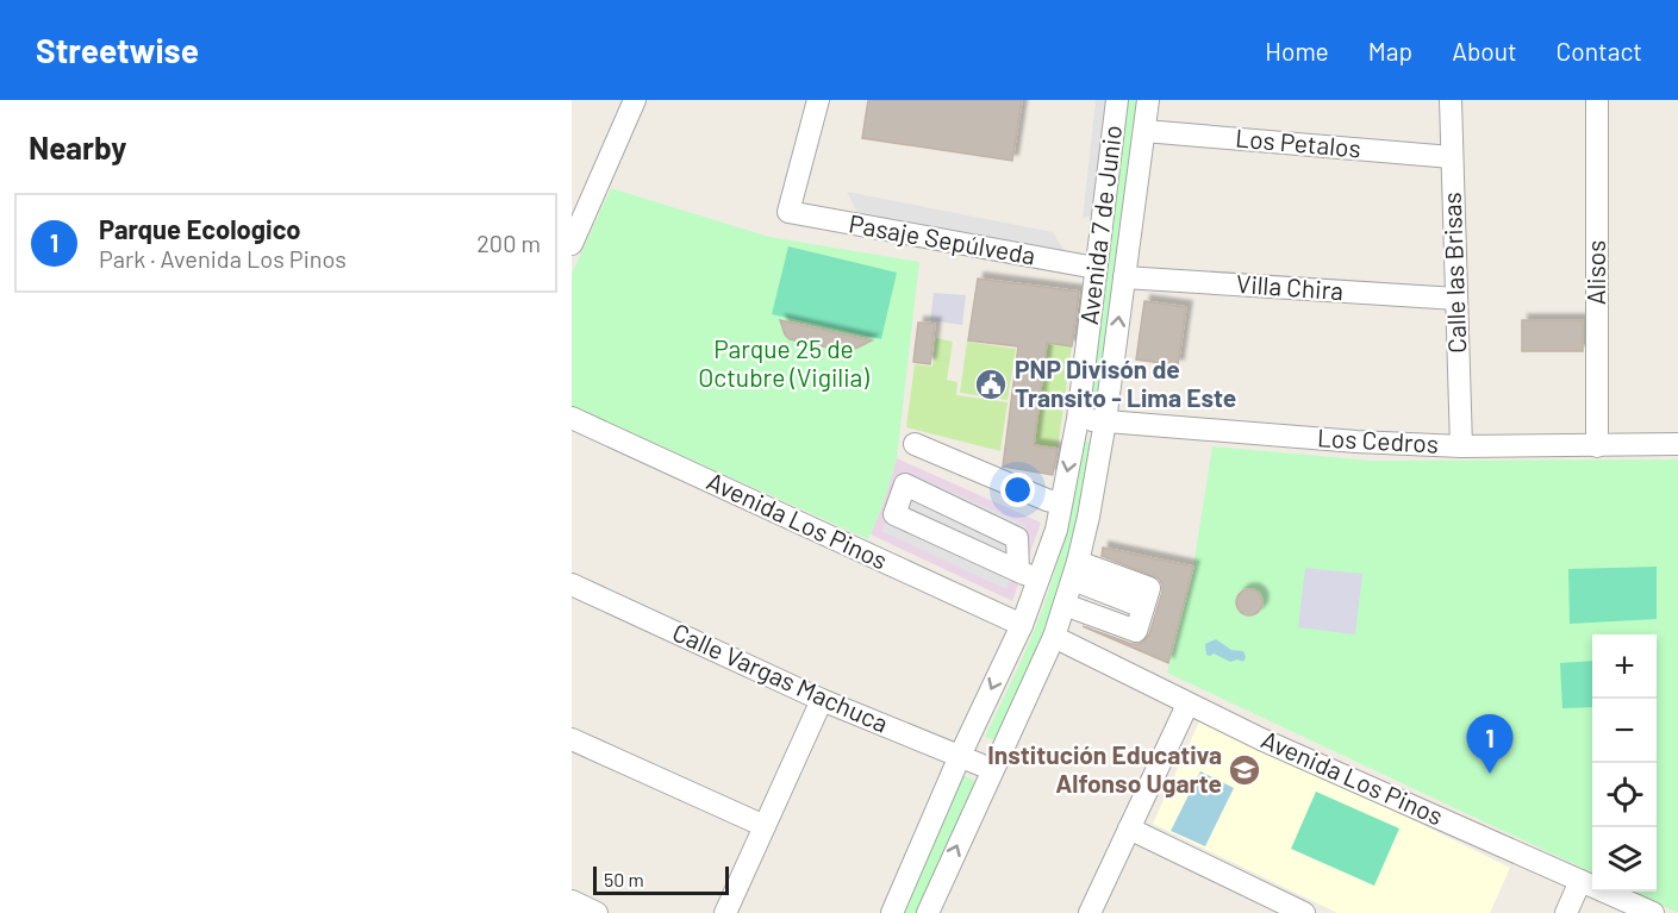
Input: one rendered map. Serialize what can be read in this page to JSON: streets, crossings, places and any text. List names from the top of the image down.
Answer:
{
  "streets": {
    "street": [
      "Los Petalos",
      "Avenida 7 de Junio",
      "Pasaje Sepúlveda",
      "Calle las Brisas",
      "Alisos",
      "Villa Chira",
      "Los Cedros",
      "Avenida Los Pinos",
      "Calle Vargas Machuca"
    ]
  },
  "crossings": [
    ["Los Petalos", "Avenida 7 de Junio"],
    ["Los Petalos", "Calle las Brisas"],
    ["Avenida 7 de Junio", "Pasaje Sepúlveda"],
    ["Avenida 7 de Junio", "Villa Chira"],
    ["Avenida 7 de Junio", "Los Cedros"],
    ["Avenida 7 de Junio", "Avenida Los Pinos"],
    ["Avenida 7 de Junio", "Calle Vargas Machuca"],
    ["Calle las Brisas", "Villa Chira"],
    ["Calle las Brisas", "Los Cedros"],
    ["Alisos", "Los Cedros"]
  ],
  "parks": ["Parque 25 de Octubre (Vigilia)"],
  "places": {
    "public building": ["PNP Divisón de Transito - Lima Este"],
    "school or university": ["Institución Educativa Alfonso Ugarte"]
  },
  "scale_bar": "50 m",
  "page": {
    "header": "Streetwise",
    "nav": [
      "Home",
      "Map",
      "About",
      "Contact"
    ],
    "heading": "Nearby",
    "list": [
      {
        "mark": "1",
        "name": "Parque Ecologico",
        "note": "Park · Avenida Los Pinos",
        "value": "200 m"
      }
    ],
    "map_buttons": ["+", "−"],
    "pins": "1",
    "scale": "50 m"
  }
}
